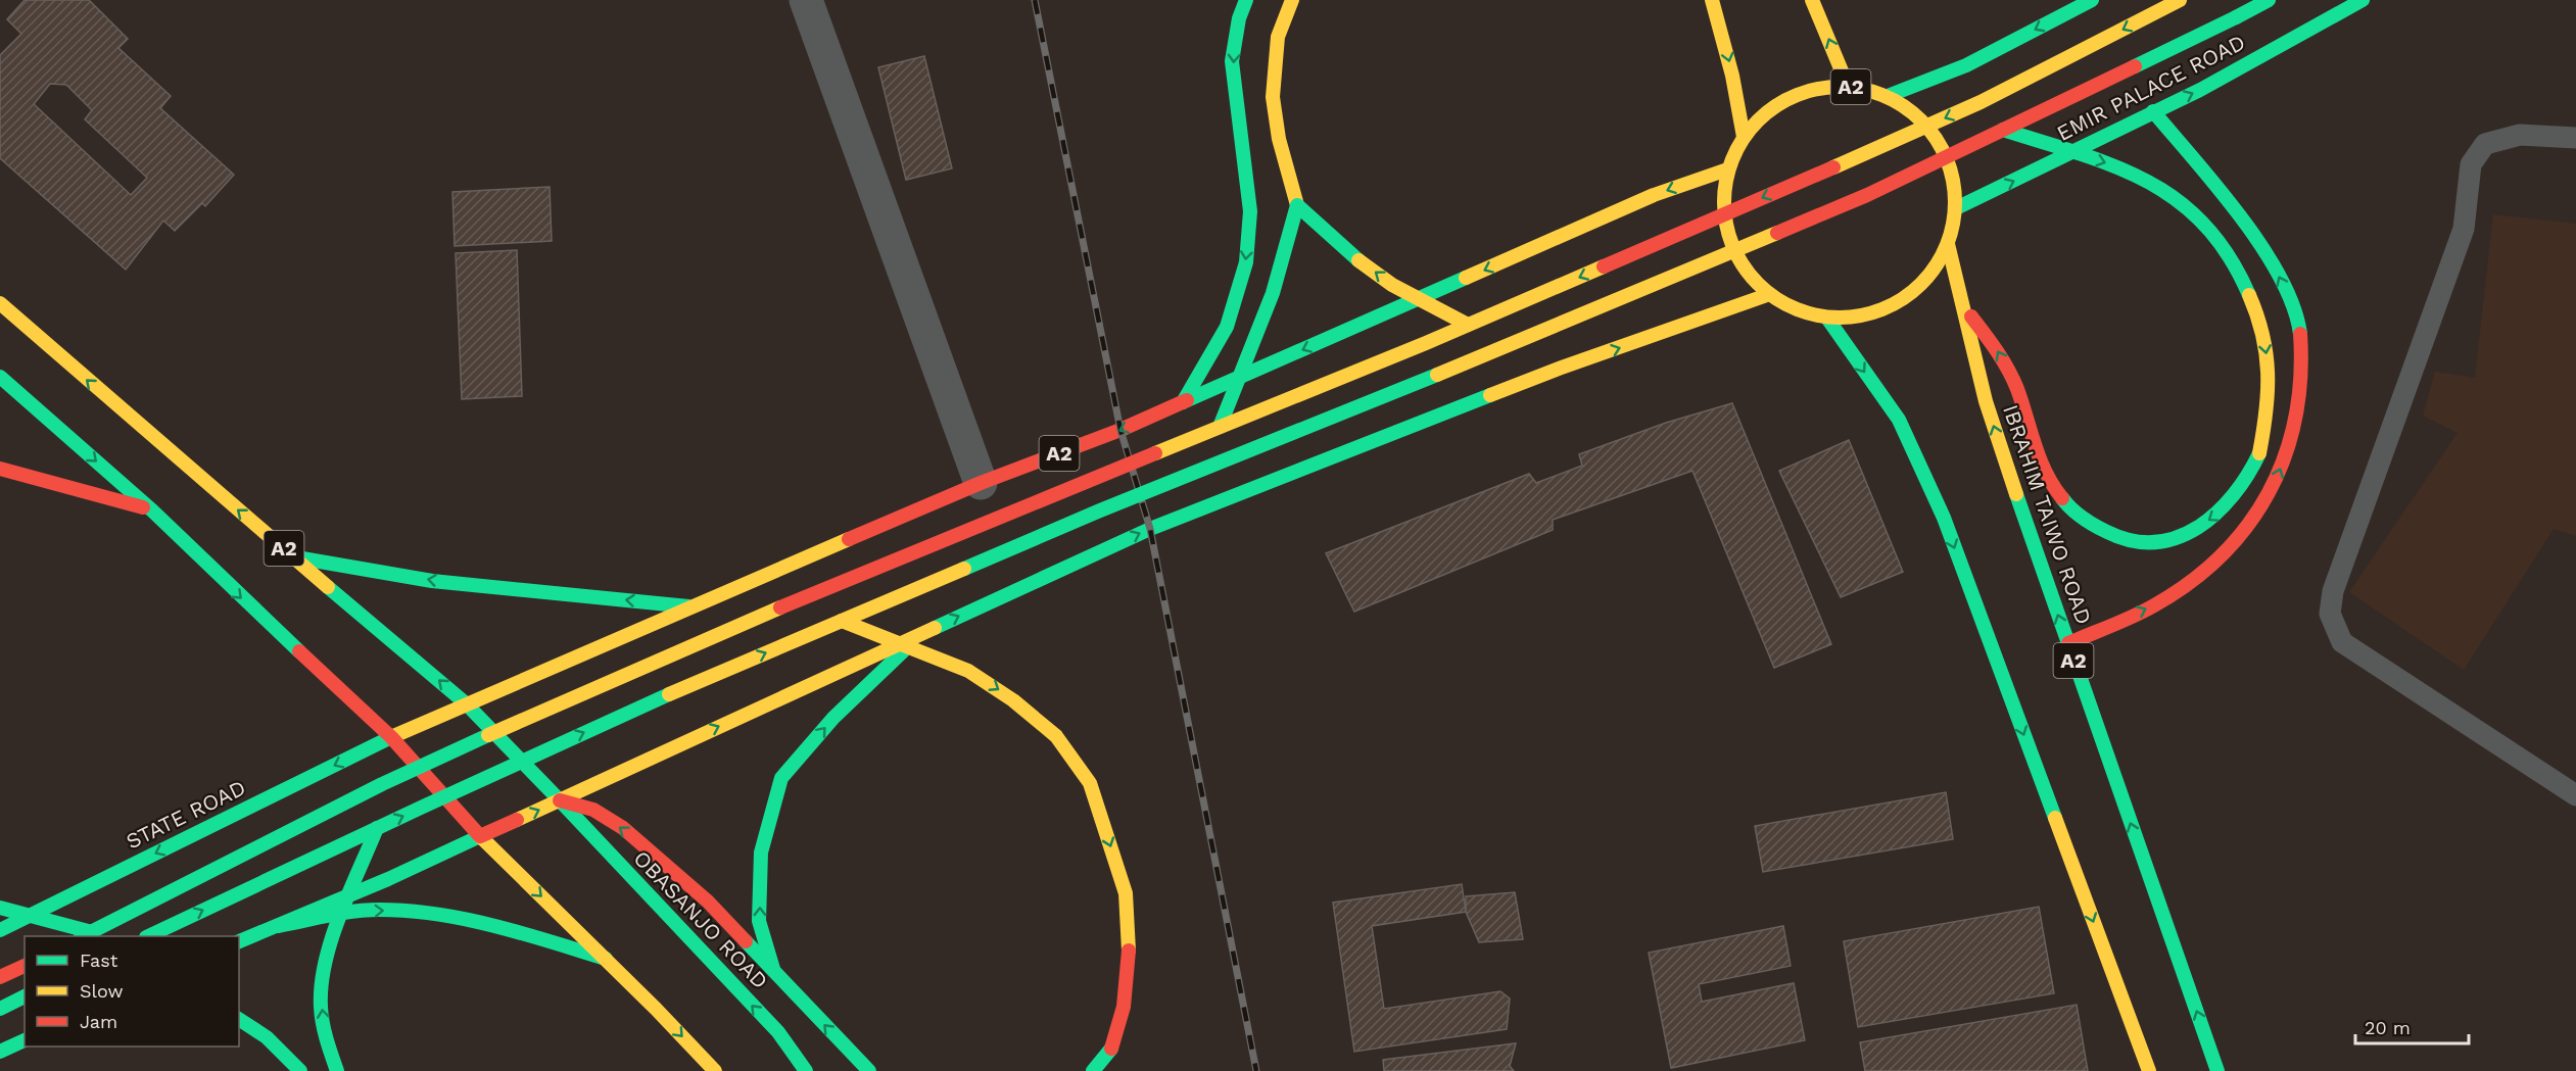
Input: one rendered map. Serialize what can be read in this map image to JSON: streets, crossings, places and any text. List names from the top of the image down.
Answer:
{
  "streets": {
    "main road": [
      "A2",
      "EMIR PALACE ROAD",
      "IBRAHIM TAIWO ROAD",
      "STATE ROAD",
      "OBASANJO ROAD"
    ]
  },
  "crossings": [
    ["A2", "EMIR PALACE ROAD"],
    ["A2", "IBRAHIM TAIWO ROAD"],
    ["A2", "STATE ROAD"],
    ["A2", "OBASANJO ROAD"]
  ],
  "legend": ["Fast", "Slow", "Jam"],
  "scale_bar": "20 m"
}
